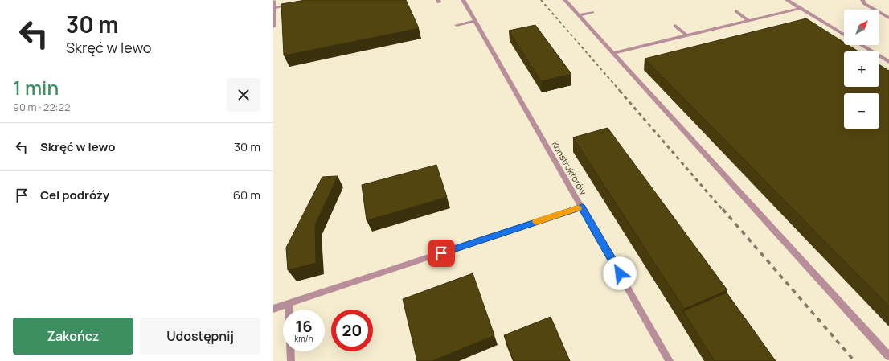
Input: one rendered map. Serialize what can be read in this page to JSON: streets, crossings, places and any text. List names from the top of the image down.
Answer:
{
  "streets": {
    "lane": ["Konstruktorów"]
  },
  "north": "top right",
  "page": {
    "turn": ["30 m", "Skręć w lewo"],
    "map_buttons": ["+", "−"],
    "heading": ["1 min", "90 m · 22:22"],
    "list": [
      {
        "name": "Skręć w lewo",
        "value": "30 m"
      },
      {
        "name": "Cel podróży",
        "value": "60 m"
      }
    ],
    "speed": "16 km/h",
    "limit": "20",
    "buttons": ["Zakończ", "Udostępnij"]
  }
}
